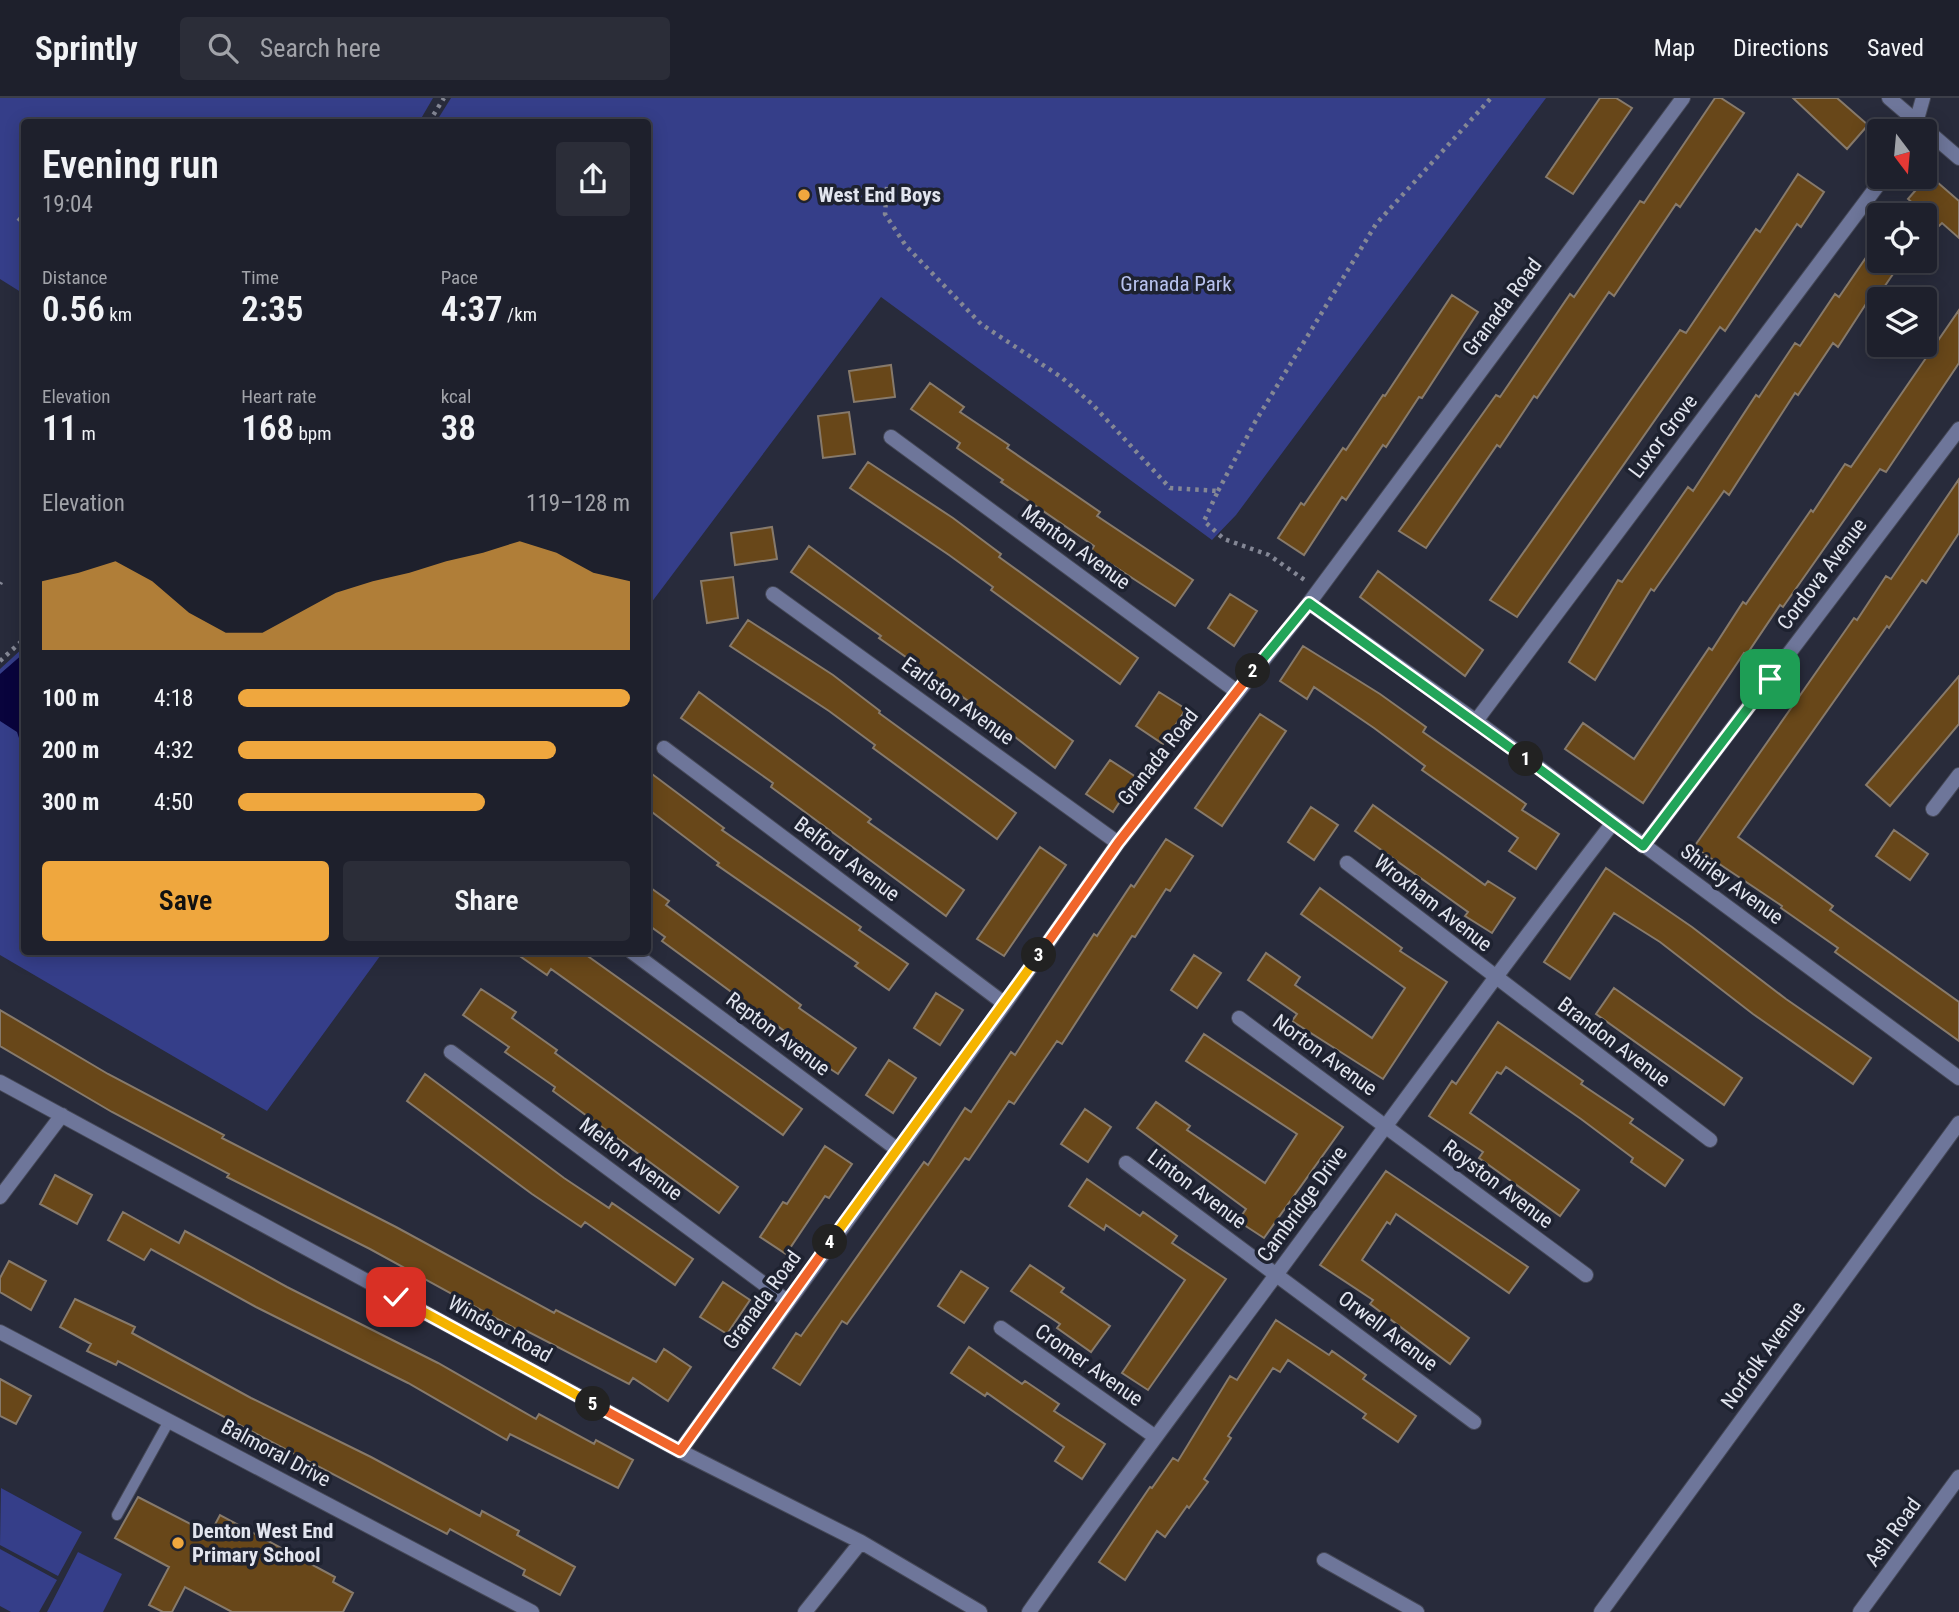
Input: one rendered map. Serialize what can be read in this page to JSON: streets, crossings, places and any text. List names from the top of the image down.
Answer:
{
  "streets": {
    "street": [
      "Granada Road",
      "Luxor Grove",
      "Manton Avenue",
      "Cordova Avenue",
      "Earlston Avenue",
      "Belford Avenue",
      "Shirley Avenue",
      "Wroxham Avenue",
      "Repton Avenue",
      "Brandon Avenue",
      "Norton Avenue",
      "Melton Avenue",
      "Royston Avenue",
      "Linton Avenue",
      "Cambridge Drive",
      "Windsor Road",
      "Orwell Avenue",
      "Norfolk Avenue",
      "Cromer Avenue",
      "Balmoral Drive",
      "Ash Road"
    ]
  },
  "crossings": [
    ["Granada Road", "Manton Avenue"],
    ["Granada Road", "Earlston Avenue"],
    ["Granada Road", "Belford Avenue"],
    ["Granada Road", "Shirley Avenue"],
    ["Granada Road", "Repton Avenue"],
    ["Granada Road", "Melton Avenue"],
    ["Granada Road", "Windsor Road"],
    ["Luxor Grove", "Shirley Avenue"],
    ["Cordova Avenue", "Shirley Avenue"],
    ["Shirley Avenue", "Cambridge Drive"],
    ["Wroxham Avenue", "Brandon Avenue"],
    ["Wroxham Avenue", "Cambridge Drive"],
    ["Brandon Avenue", "Cambridge Drive"],
    ["Norton Avenue", "Royston Avenue"],
    ["Norton Avenue", "Cambridge Drive"],
    ["Royston Avenue", "Cambridge Drive"],
    ["Linton Avenue", "Cambridge Drive"],
    ["Linton Avenue", "Orwell Avenue"],
    ["Cambridge Drive", "Orwell Avenue"],
    ["Cambridge Drive", "Cromer Avenue"]
  ],
  "parks": ["Granada Park"],
  "places": ["West End Boys", "Denton West End Primary School"],
  "north": "bottom",
  "page": {
    "header": "Sprintly",
    "search": "Search here",
    "nav": ["Map", "Directions", "Saved"],
    "heading": ["Evening run", "19:04"],
    "stats": [
      ["Distance", "0.56 km"],
      ["Time", "2:35"],
      ["Pace", "4:37 /km"],
      ["Elevation", "11 m"],
      ["Heart rate", "168 bpm"],
      ["kcal", "38"]
    ],
    "chart": ["Elevation", "119–128 m"],
    "pins": [
      "2",
      "1",
      "3",
      "4",
      "5"
    ],
    "list": [
      {
        "name": "100 m",
        "note": "4:18"
      },
      {
        "name": "200 m",
        "note": "4:32"
      },
      {
        "name": "300 m",
        "note": "4:50"
      }
    ],
    "buttons": ["Save", "Share"]
  }
}
